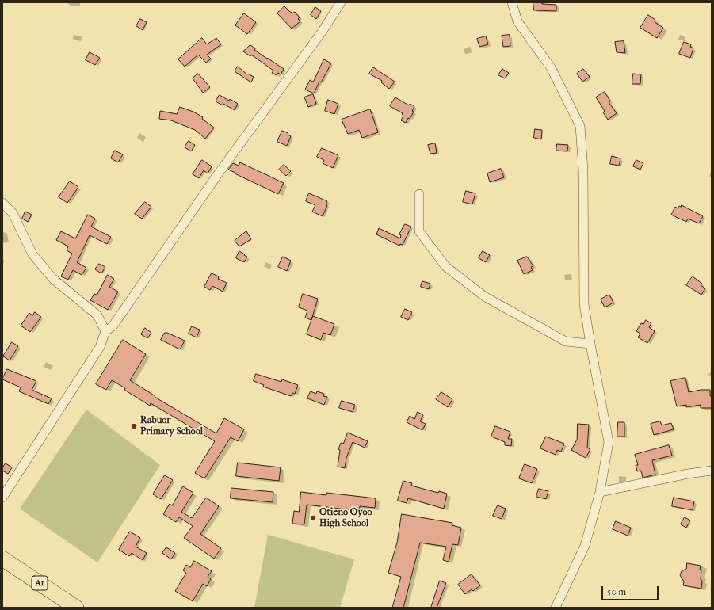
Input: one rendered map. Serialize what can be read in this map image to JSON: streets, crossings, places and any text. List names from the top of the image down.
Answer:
{
  "streets": {
    "highway": ["A1"]
  },
  "places": ["Rabuor Primary School", "Otieno Oyoo High School"],
  "scale_bar": "50 m"
}
